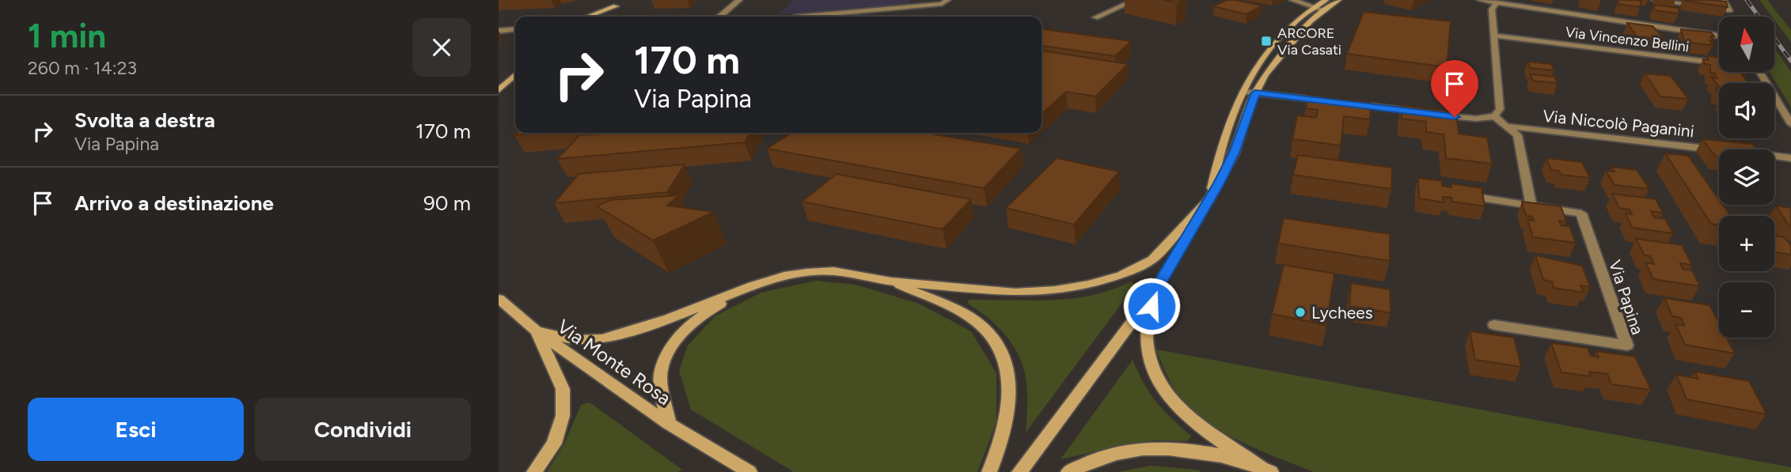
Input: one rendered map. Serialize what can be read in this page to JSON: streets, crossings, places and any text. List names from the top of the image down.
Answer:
{
  "streets": {
    "main road": ["Via Monte Rosa"],
    "street": ["Via Vincenzo Bellini", "Via Niccolò Paganini", "Via Papina"]
  },
  "places": {
    "transit": ["ARCORE Via Casati"],
    "other": ["Lychees"]
  },
  "north": "top",
  "page": {
    "heading": ["1 min", "260 m · 14:23"],
    "map_buttons": ["+", "−"],
    "turn": ["170 m", "Via Papina"],
    "list": [
      {
        "name": "Svolta a destra",
        "note": "Via Papina",
        "value": "170 m"
      },
      {
        "name": "Arrivo a destinazione",
        "value": "90 m"
      }
    ],
    "buttons": ["Esci", "Condividi"]
  }
}
